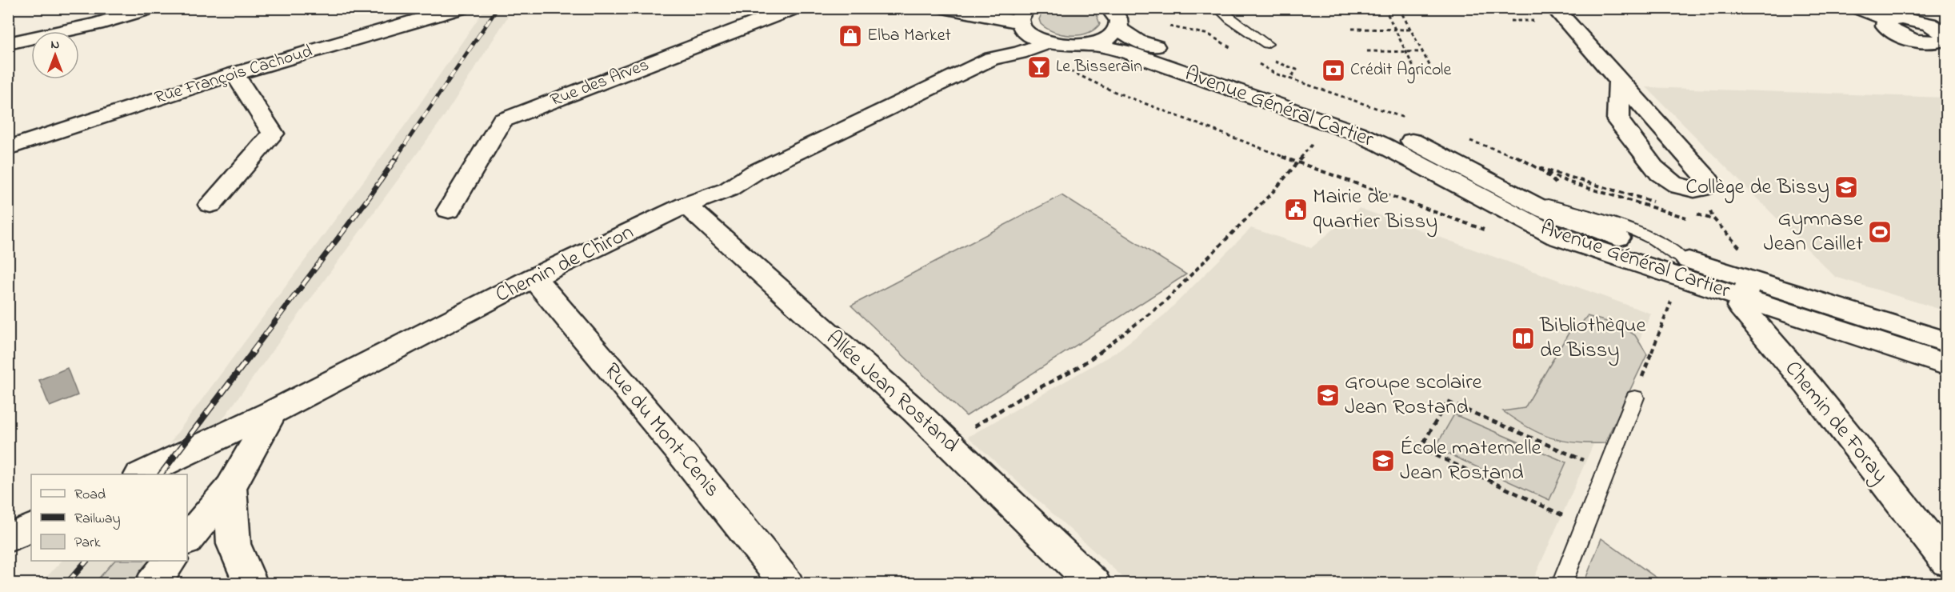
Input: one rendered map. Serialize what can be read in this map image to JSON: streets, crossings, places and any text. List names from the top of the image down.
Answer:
{
  "streets": {
    "street": [
      "Rue François Cachoud",
      "Rue des Arves",
      "Avenue Général Cartier",
      "Chemin de Chiron",
      "Allée Jean Rostand",
      "Chemin de Foray",
      "Rue du Mont-Cenis"
    ]
  },
  "crossings": [
    ["Avenue Général Cartier", "Chemin de Foray"],
    ["Chemin de Chiron", "Allée Jean Rostand"],
    ["Chemin de Chiron", "Rue du Mont-Cenis"]
  ],
  "places": {
    "shop": ["Elba Market"],
    "bar": ["Le Bisserain"],
    "bank": ["Crédit Agricole"],
    "school or university": ["Collège de Bissy", "Groupe scolaire Jean Rostand", "École maternelle Jean Rostand"],
    "public building": ["Mairie de quartier Bissy"],
    "sports": ["Gymnase Jean Caillet"],
    "library": ["Bibliothèque de Bissy"]
  },
  "legend": ["Road", "Railway", "Park"],
  "north": "top"
}
